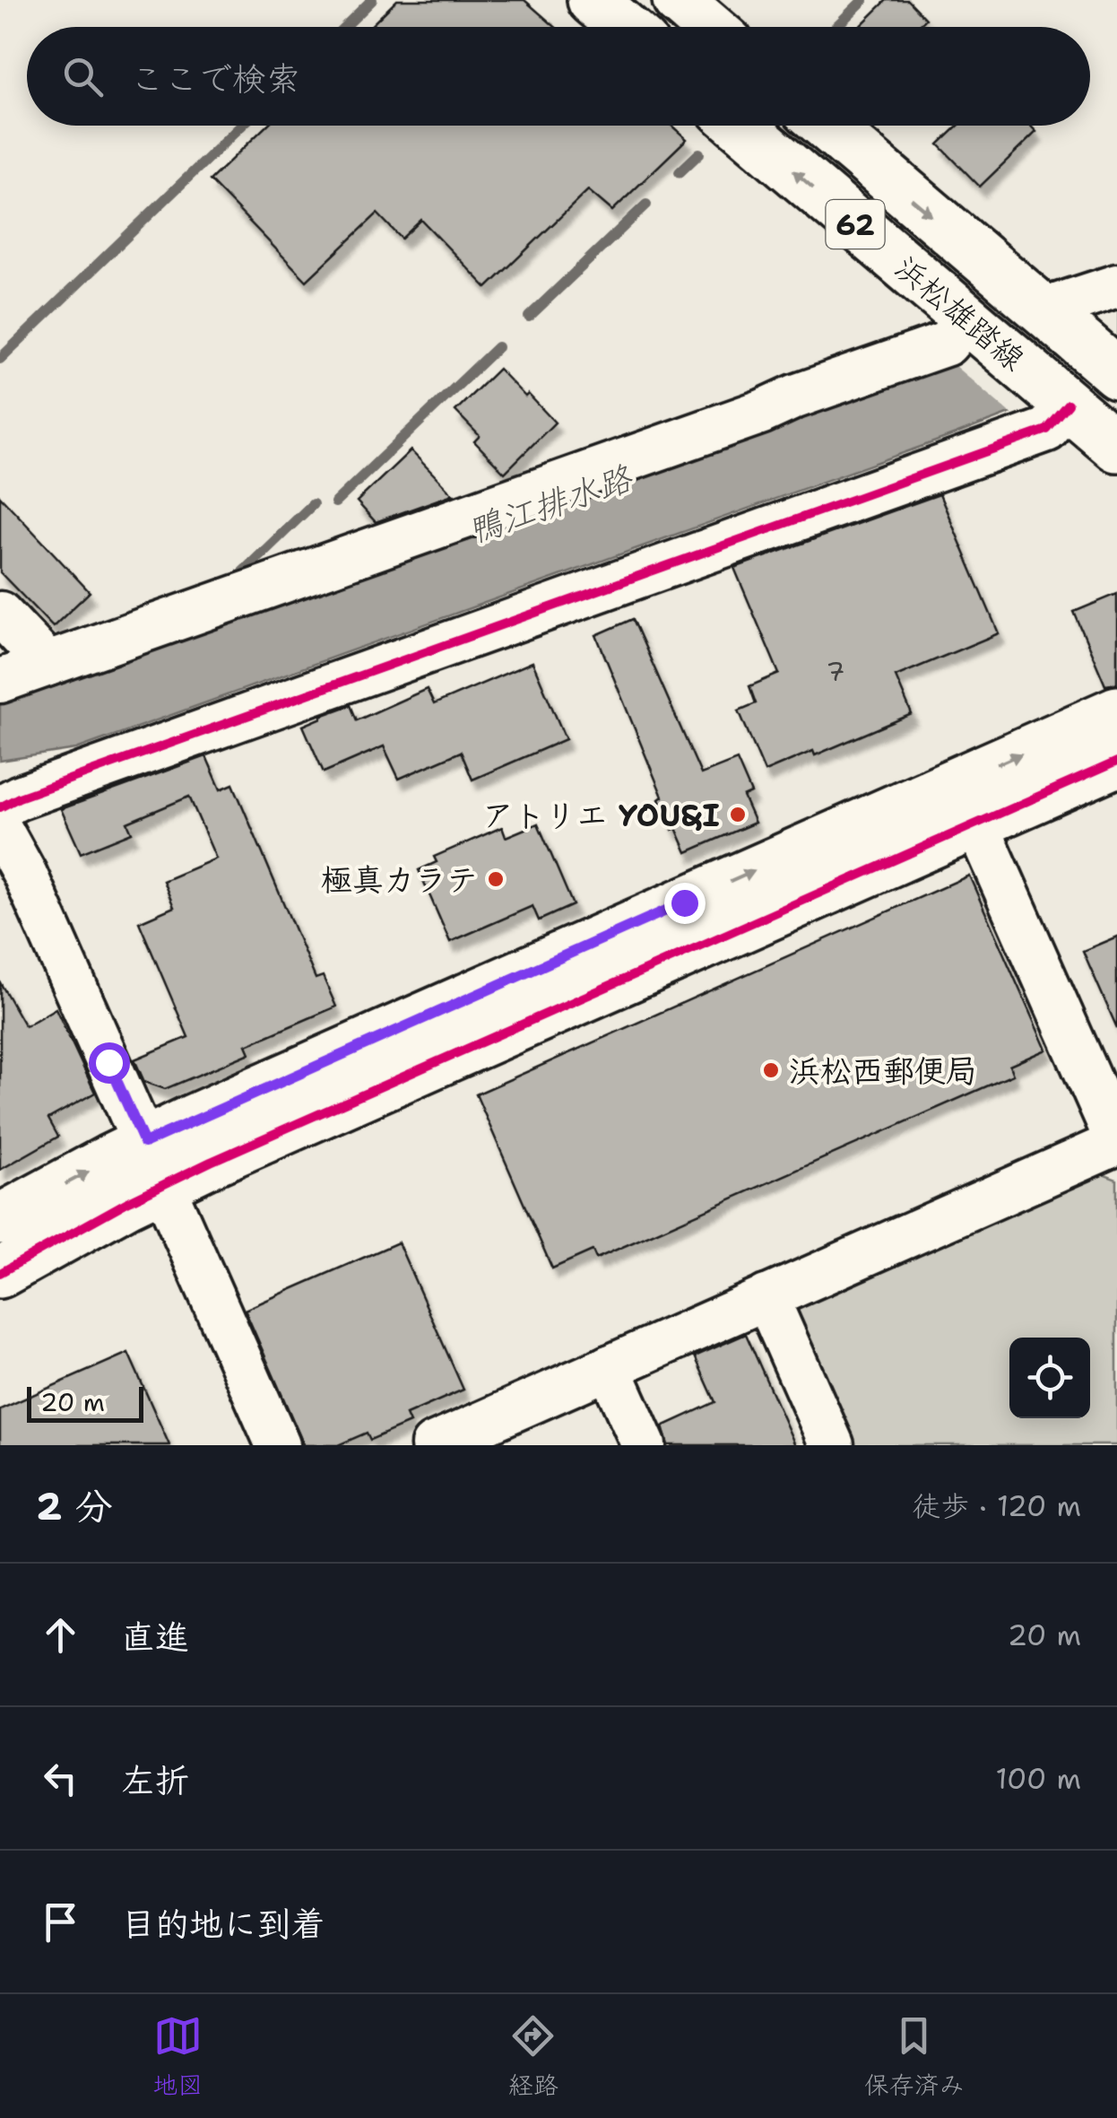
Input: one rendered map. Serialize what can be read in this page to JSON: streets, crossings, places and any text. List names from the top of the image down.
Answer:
{
  "streets": {
    "street": ["62", "浜松雄踏線"]
  },
  "water": ["鴨江排水路"],
  "places": ["アトリエ YOU&I", "極真カラテ", "浜松西郵便局"],
  "house_numbers": ["7"],
  "scale_bar": "20 m",
  "page": {
    "search": "ここで検索",
    "scale": "20 m",
    "heading": ["2 分", "徒歩 · 120 m"],
    "list": [
      ["直進", "20 m"],
      ["左折", "100 m"],
      "目的地に到着"
    ],
    "nav": ["地図", "経路", "保存済み"]
  }
}
